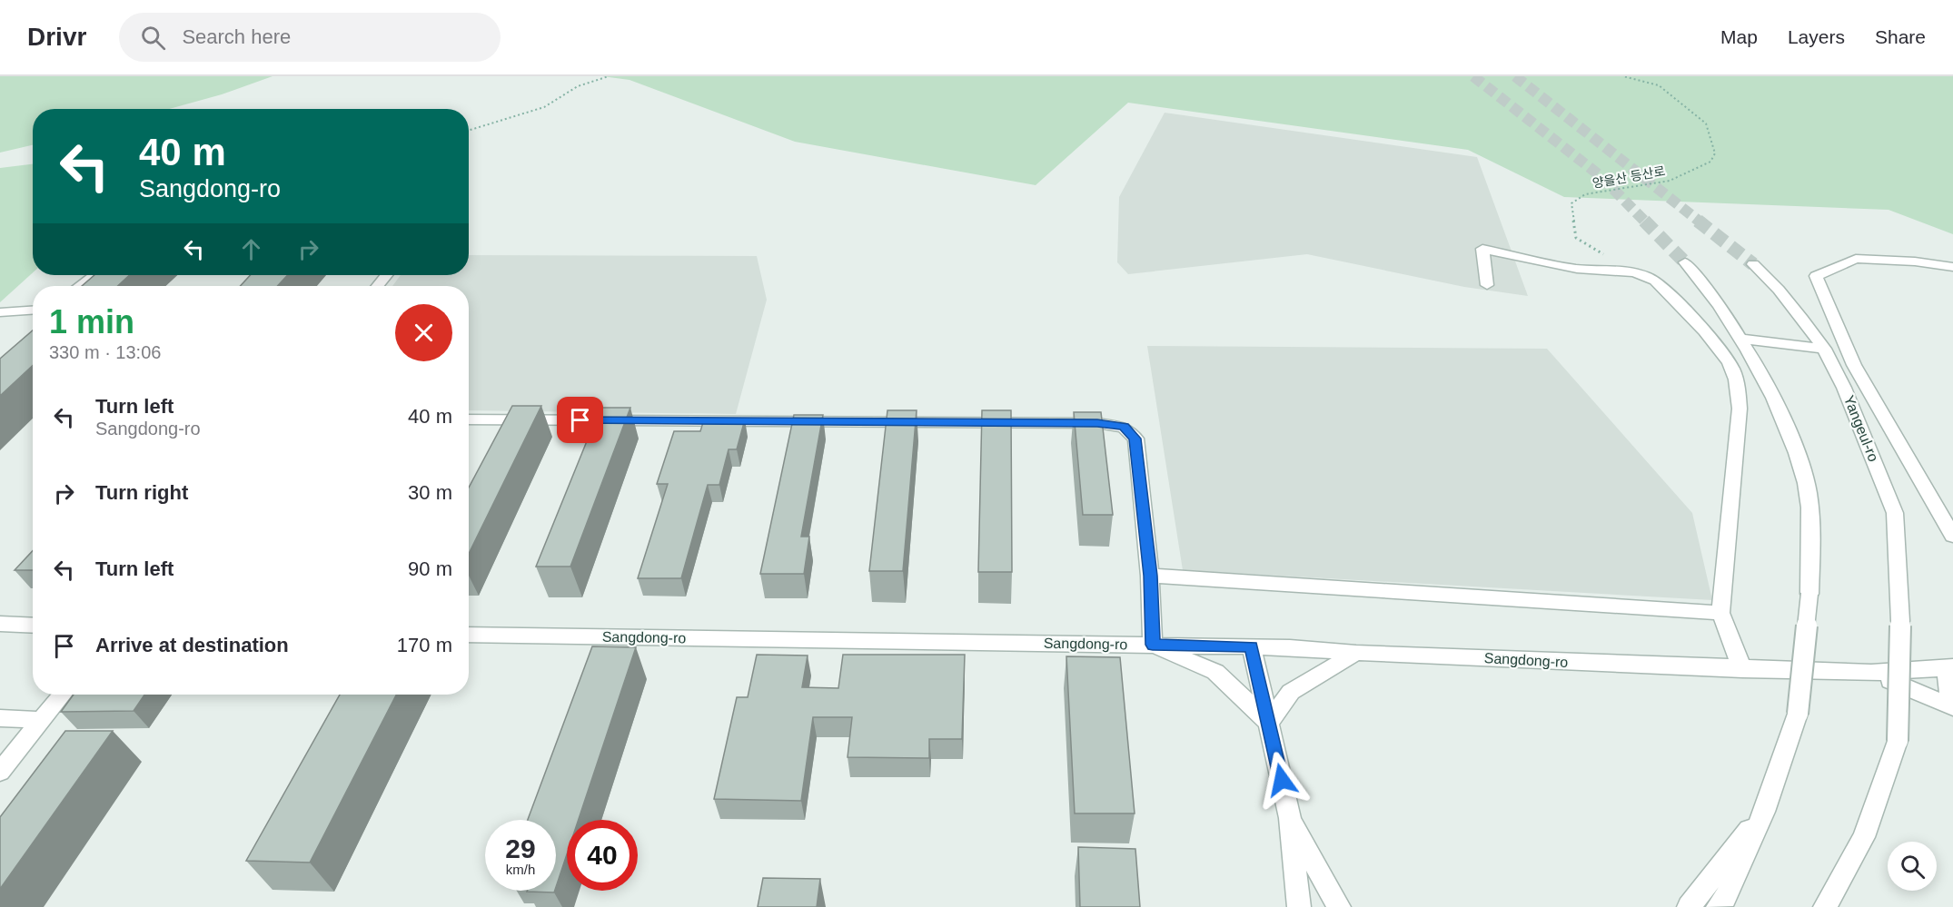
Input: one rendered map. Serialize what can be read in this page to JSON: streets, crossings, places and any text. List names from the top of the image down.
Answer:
{
  "streets": {
    "street": ["Yangeul-ro", "Sangdong-ro"],
    "path": ["양을산 등산로"]
  },
  "page": {
    "header": "Drivr",
    "search": "Search here",
    "nav": ["Map", "Layers", "Share"],
    "turn": ["40 m", "Sangdong-ro"],
    "heading": ["1 min", "330 m · 13:06"],
    "list": [
      {
        "name": "Turn left",
        "note": "Sangdong-ro",
        "value": "40 m"
      },
      {
        "name": "Turn right",
        "value": "30 m"
      },
      {
        "name": "Turn left",
        "value": "90 m"
      },
      {
        "name": "Arrive at destination",
        "value": "170 m"
      }
    ],
    "speed": "29 km/h",
    "limit": "40"
  }
}
